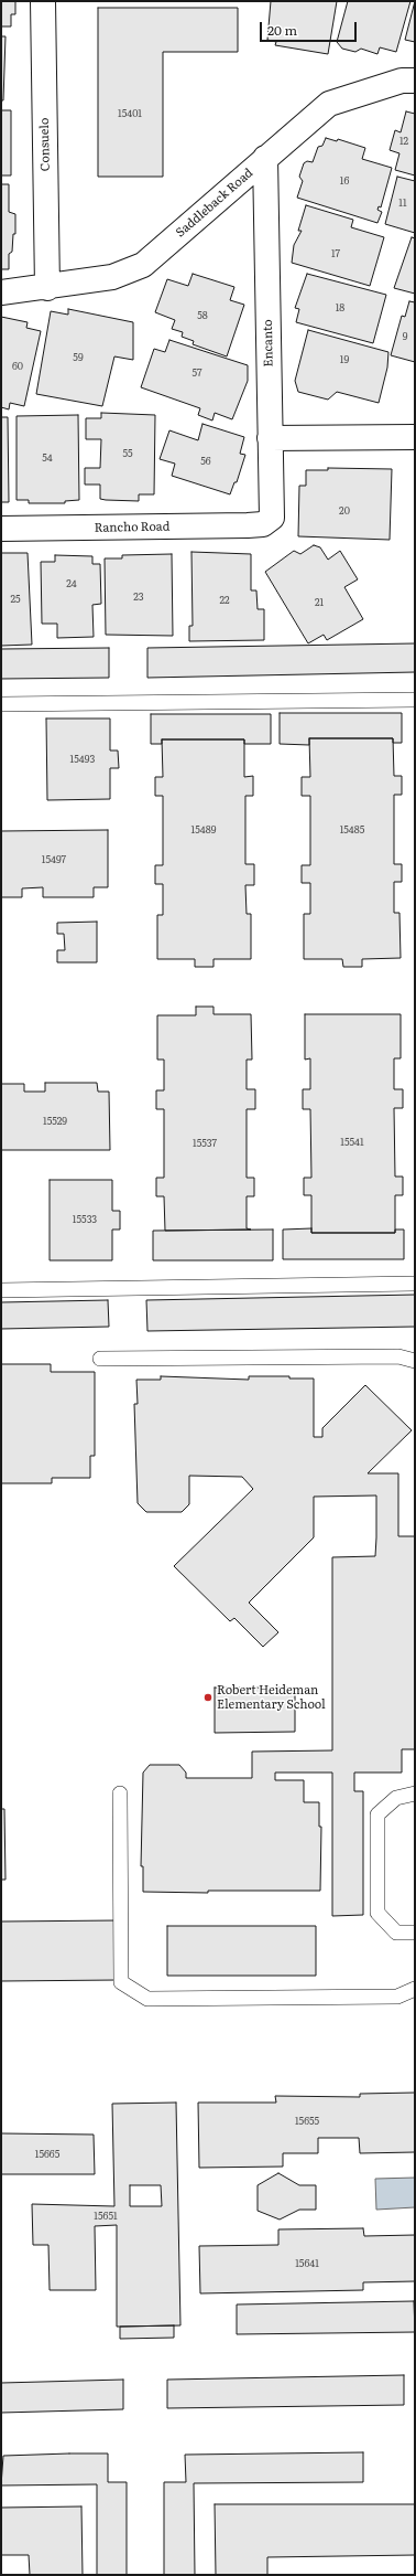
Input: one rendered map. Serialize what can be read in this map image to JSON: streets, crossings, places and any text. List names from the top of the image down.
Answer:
{
  "streets": {
    "street": [
      "Consuelo",
      "Saddleback Road",
      "Encanto",
      "Rancho Road"
    ]
  },
  "crossings": [
    ["Consuelo", "Saddleback Road"],
    ["Saddleback Road", "Encanto"],
    ["Encanto", "Rancho Road"]
  ],
  "places": ["Robert Heideman Elementary School"],
  "house_numbers": [
    "15401",
    "12",
    "16",
    "11",
    "17",
    "18",
    "58",
    "9",
    "59",
    "19",
    "60",
    "57",
    "55",
    "54",
    "56",
    "20",
    "24",
    "23",
    "25",
    "22",
    "21",
    "15493",
    "15489",
    "15485",
    "15497",
    "15529",
    "15541",
    "15537",
    "15533",
    "15655",
    "15665",
    "15651",
    "15641"
  ],
  "scale_bar": "20 m"
}
